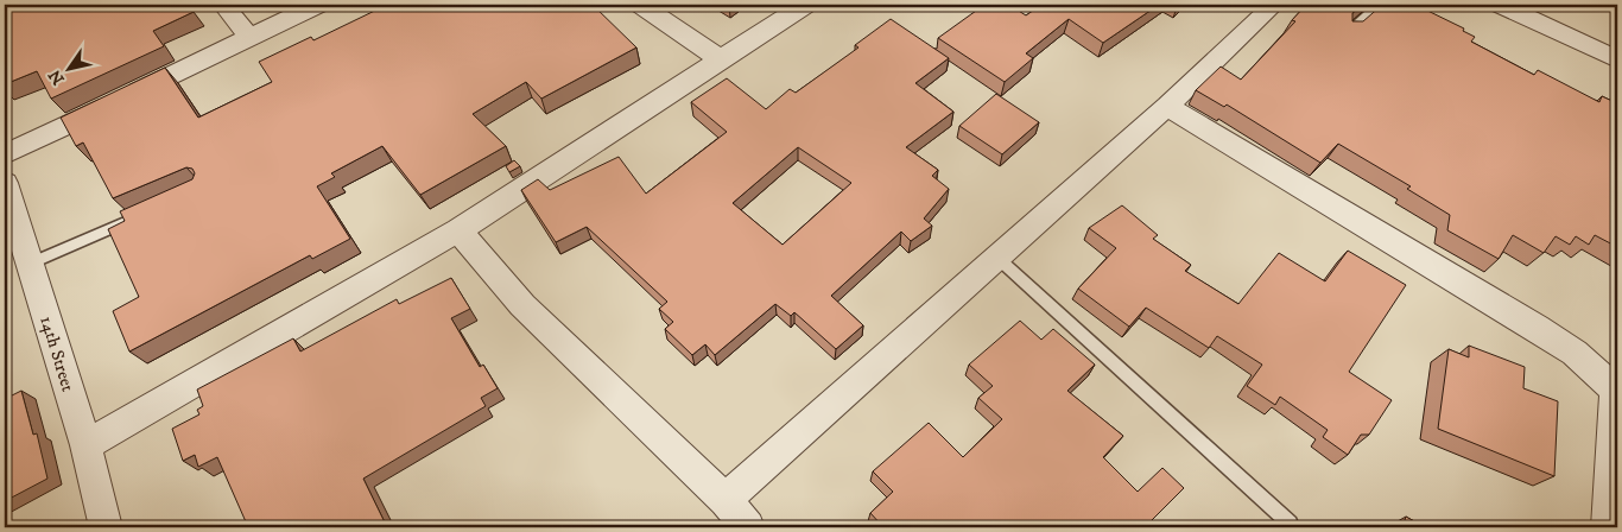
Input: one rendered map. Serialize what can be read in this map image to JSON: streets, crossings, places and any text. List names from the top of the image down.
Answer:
{
  "streets": {
    "street": ["14th Street"]
  },
  "north": "bottom left"
}
